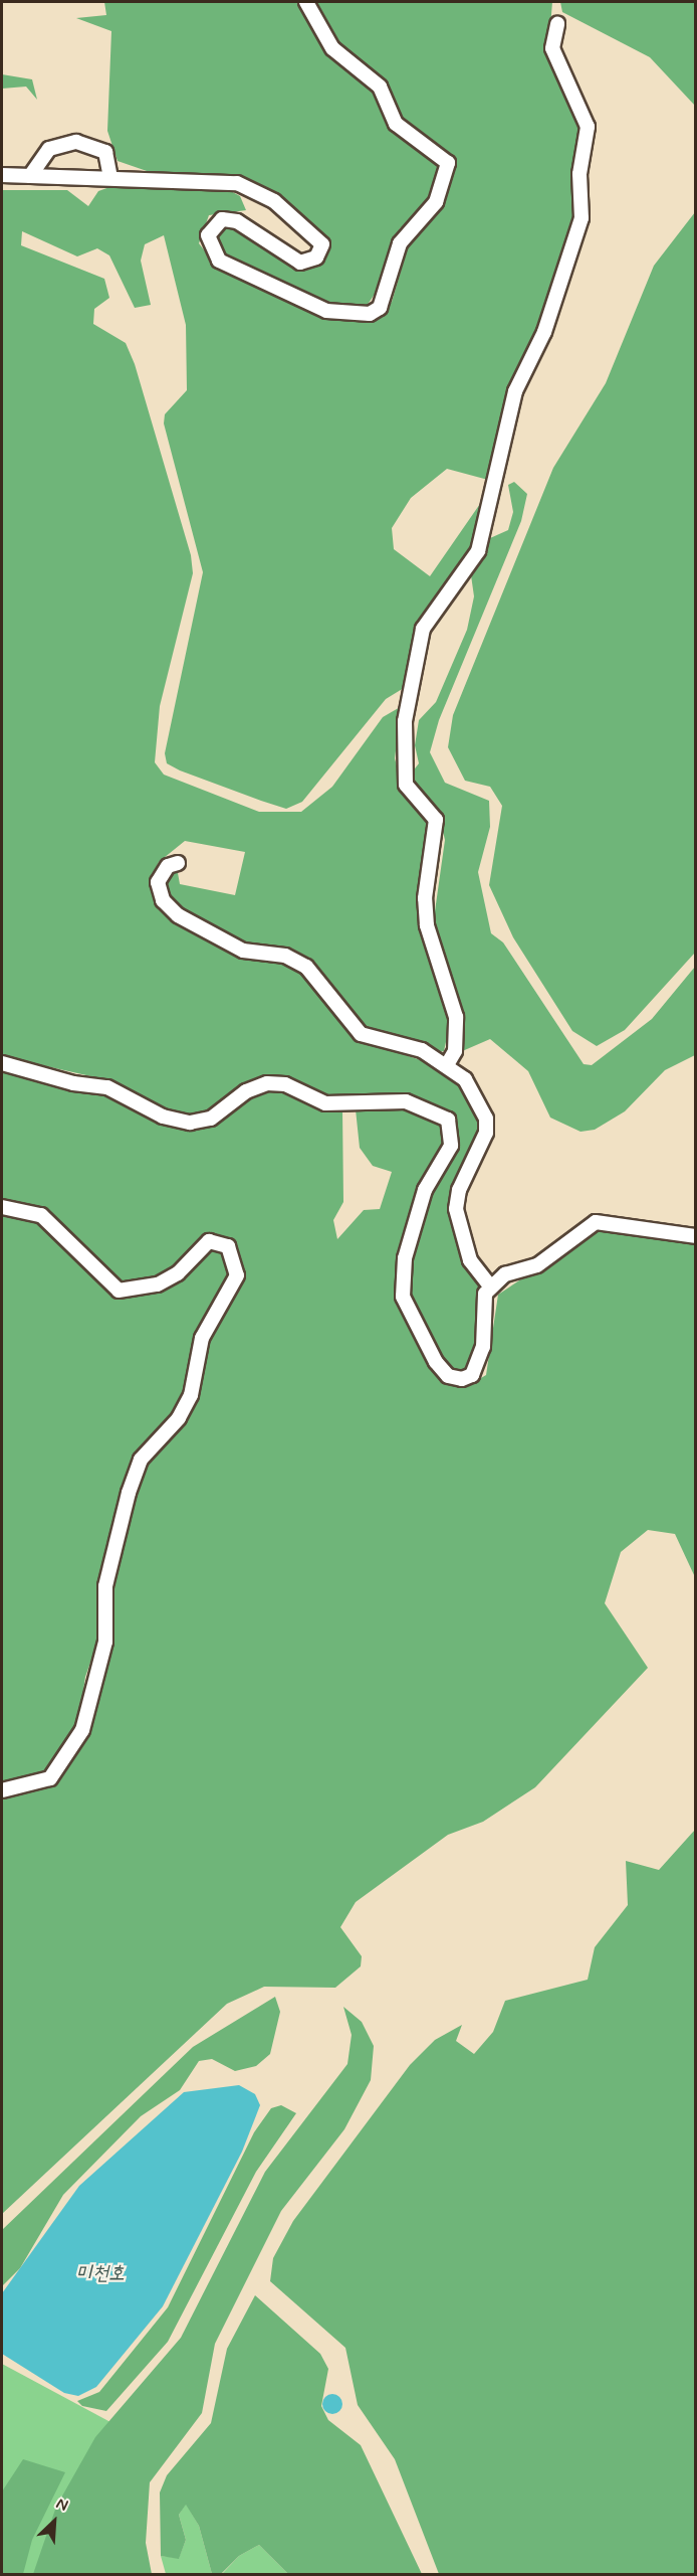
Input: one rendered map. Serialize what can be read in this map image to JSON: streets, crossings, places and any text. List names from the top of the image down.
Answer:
{
  "water": ["미천호"],
  "north": "top right"
}
